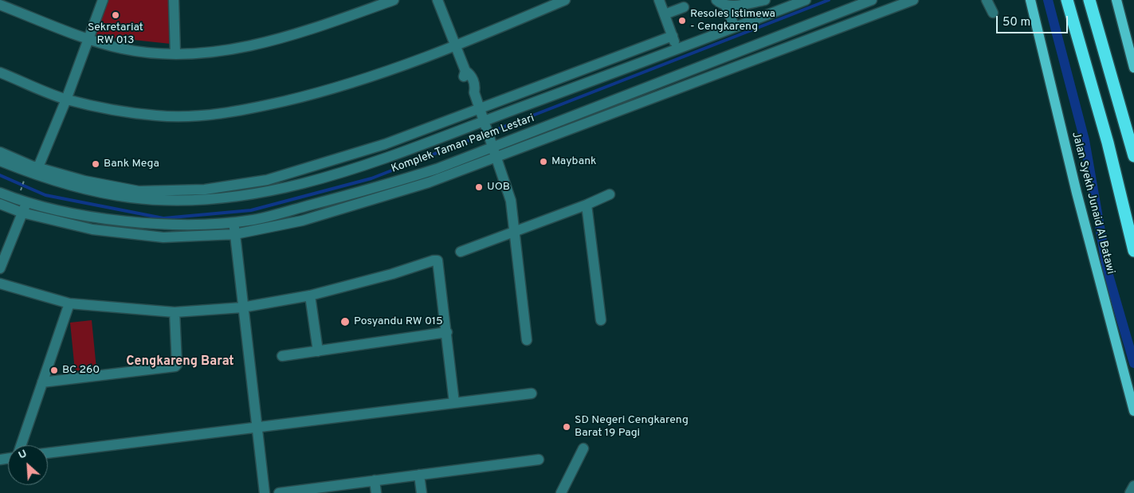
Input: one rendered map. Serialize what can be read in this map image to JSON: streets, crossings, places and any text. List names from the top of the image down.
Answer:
{
  "streets": {
    "main road": ["Jalan Syekh Junaid Al Batawi"],
    "street": ["Komplek Taman Palem Lestari"]
  },
  "districts": ["Cengkareng Barat"],
  "places": [
    "Sekretariat RW 013",
    "Resoles Istimewa - Cengkareng",
    "Maybank",
    "Bank Mega",
    "UOB",
    "Posyandu RW 015",
    "BC 260",
    "SD Negeri Cengkareng Barat 19 Pagi"
  ],
  "scale_bar": "50 m",
  "north": "top left"
}
